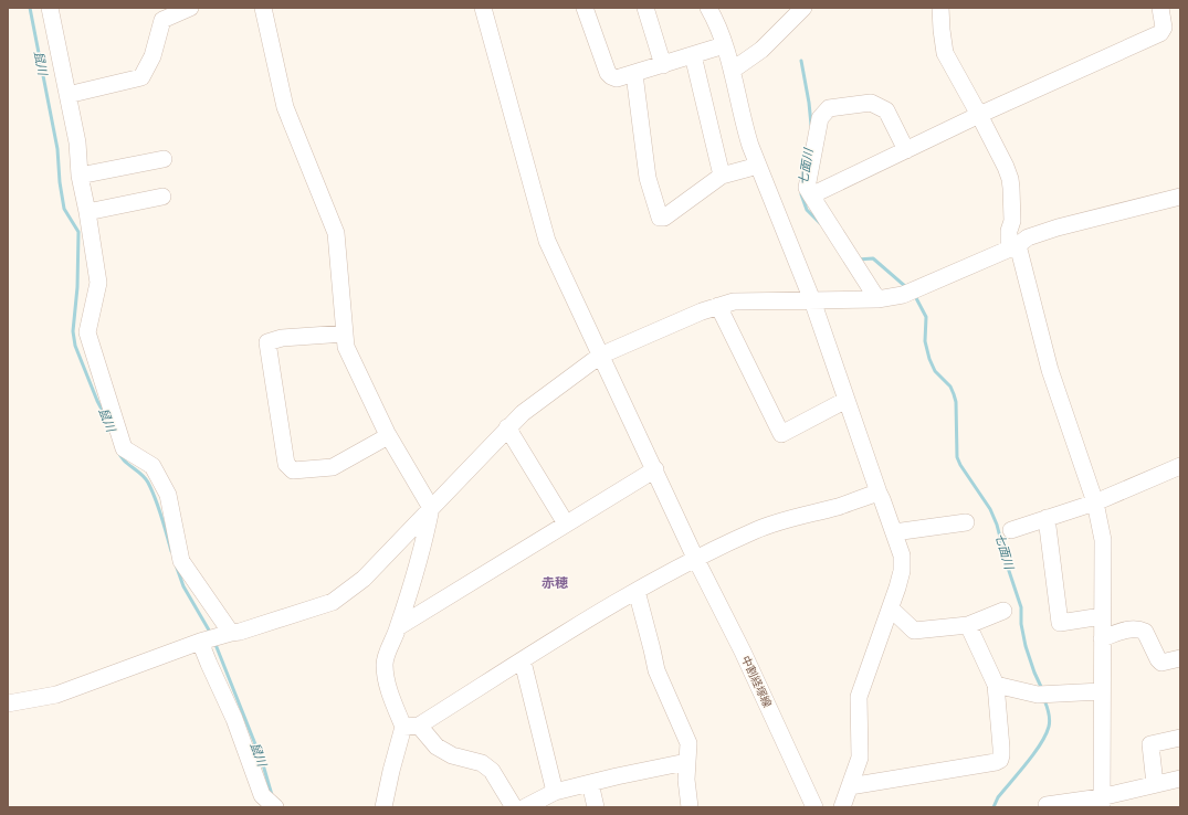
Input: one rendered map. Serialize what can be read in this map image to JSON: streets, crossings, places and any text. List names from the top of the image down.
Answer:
{
  "streets": {
    "street": ["中割経塚線"]
  },
  "districts": ["赤穂"],
  "water": ["鼠川", "七面川"]
}
